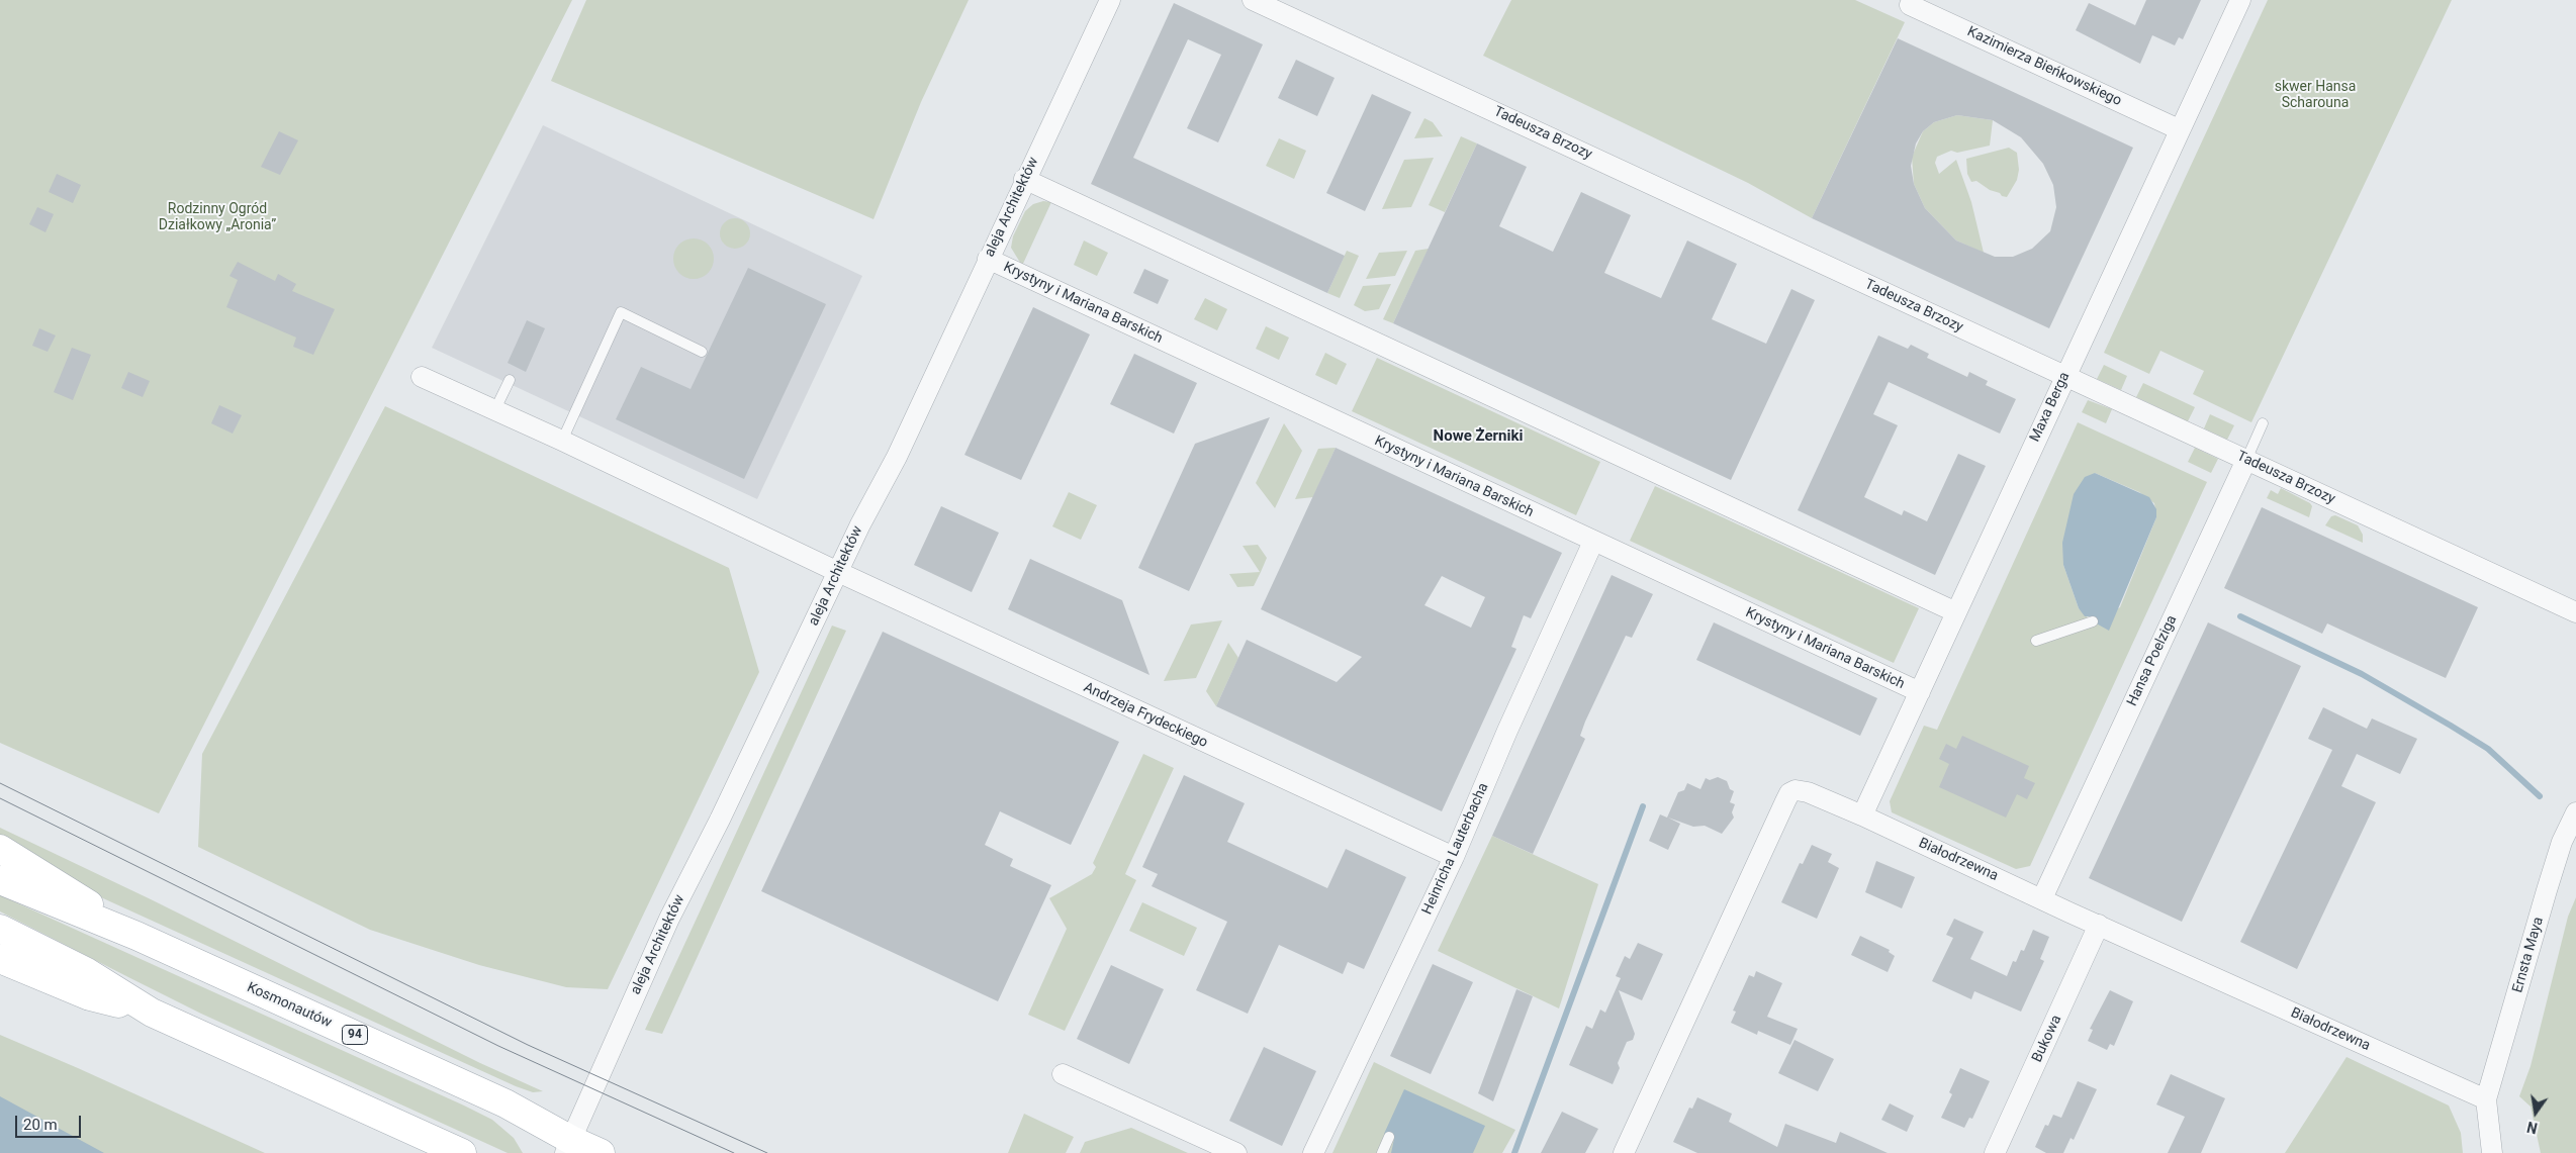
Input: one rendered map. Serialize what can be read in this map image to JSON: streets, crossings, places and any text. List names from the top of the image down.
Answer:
{
  "streets": {
    "main road": ["Kosmonautów", "94"],
    "street": [
      "Kazimierza Bieńkowskiego",
      "Tadeusza Brzozy",
      "aleja Architektów",
      "Krystyny i Mariana Barskich",
      "Maxa Berga",
      "Hansa Poelziga",
      "Andrzeja Frydeckiego",
      "Heinricha Lauterbacha",
      "Białodrzewna",
      "Ernsta Maya",
      "Bukowa"
    ]
  },
  "crossings": [
    ["Kazimierza Bieńkowskiego", "Maxa Berga"],
    ["Tadeusza Brzozy", "Maxa Berga"],
    ["Tadeusza Brzozy", "Hansa Poelziga"],
    ["aleja Architektów", "Krystyny i Mariana Barskich"],
    ["aleja Architektów", "Andrzeja Frydeckiego"],
    ["aleja Architektów", "Kosmonautów"],
    ["Krystyny i Mariana Barskich", "Maxa Berga"],
    ["Krystyny i Mariana Barskich", "Heinricha Lauterbacha"],
    ["Maxa Berga", "Białodrzewna"],
    ["Hansa Poelziga", "Białodrzewna"],
    ["Andrzeja Frydeckiego", "Heinricha Lauterbacha"],
    ["Białodrzewna", "Ernsta Maya"],
    ["Białodrzewna", "Bukowa"]
  ],
  "districts": ["Nowe Żerniki"],
  "parks": ["skwer Hansa Scharouna", "Rodzinny Ogród Działkowy „Aronia”"],
  "scale_bar": "20 m",
  "north": "bottom"
}
